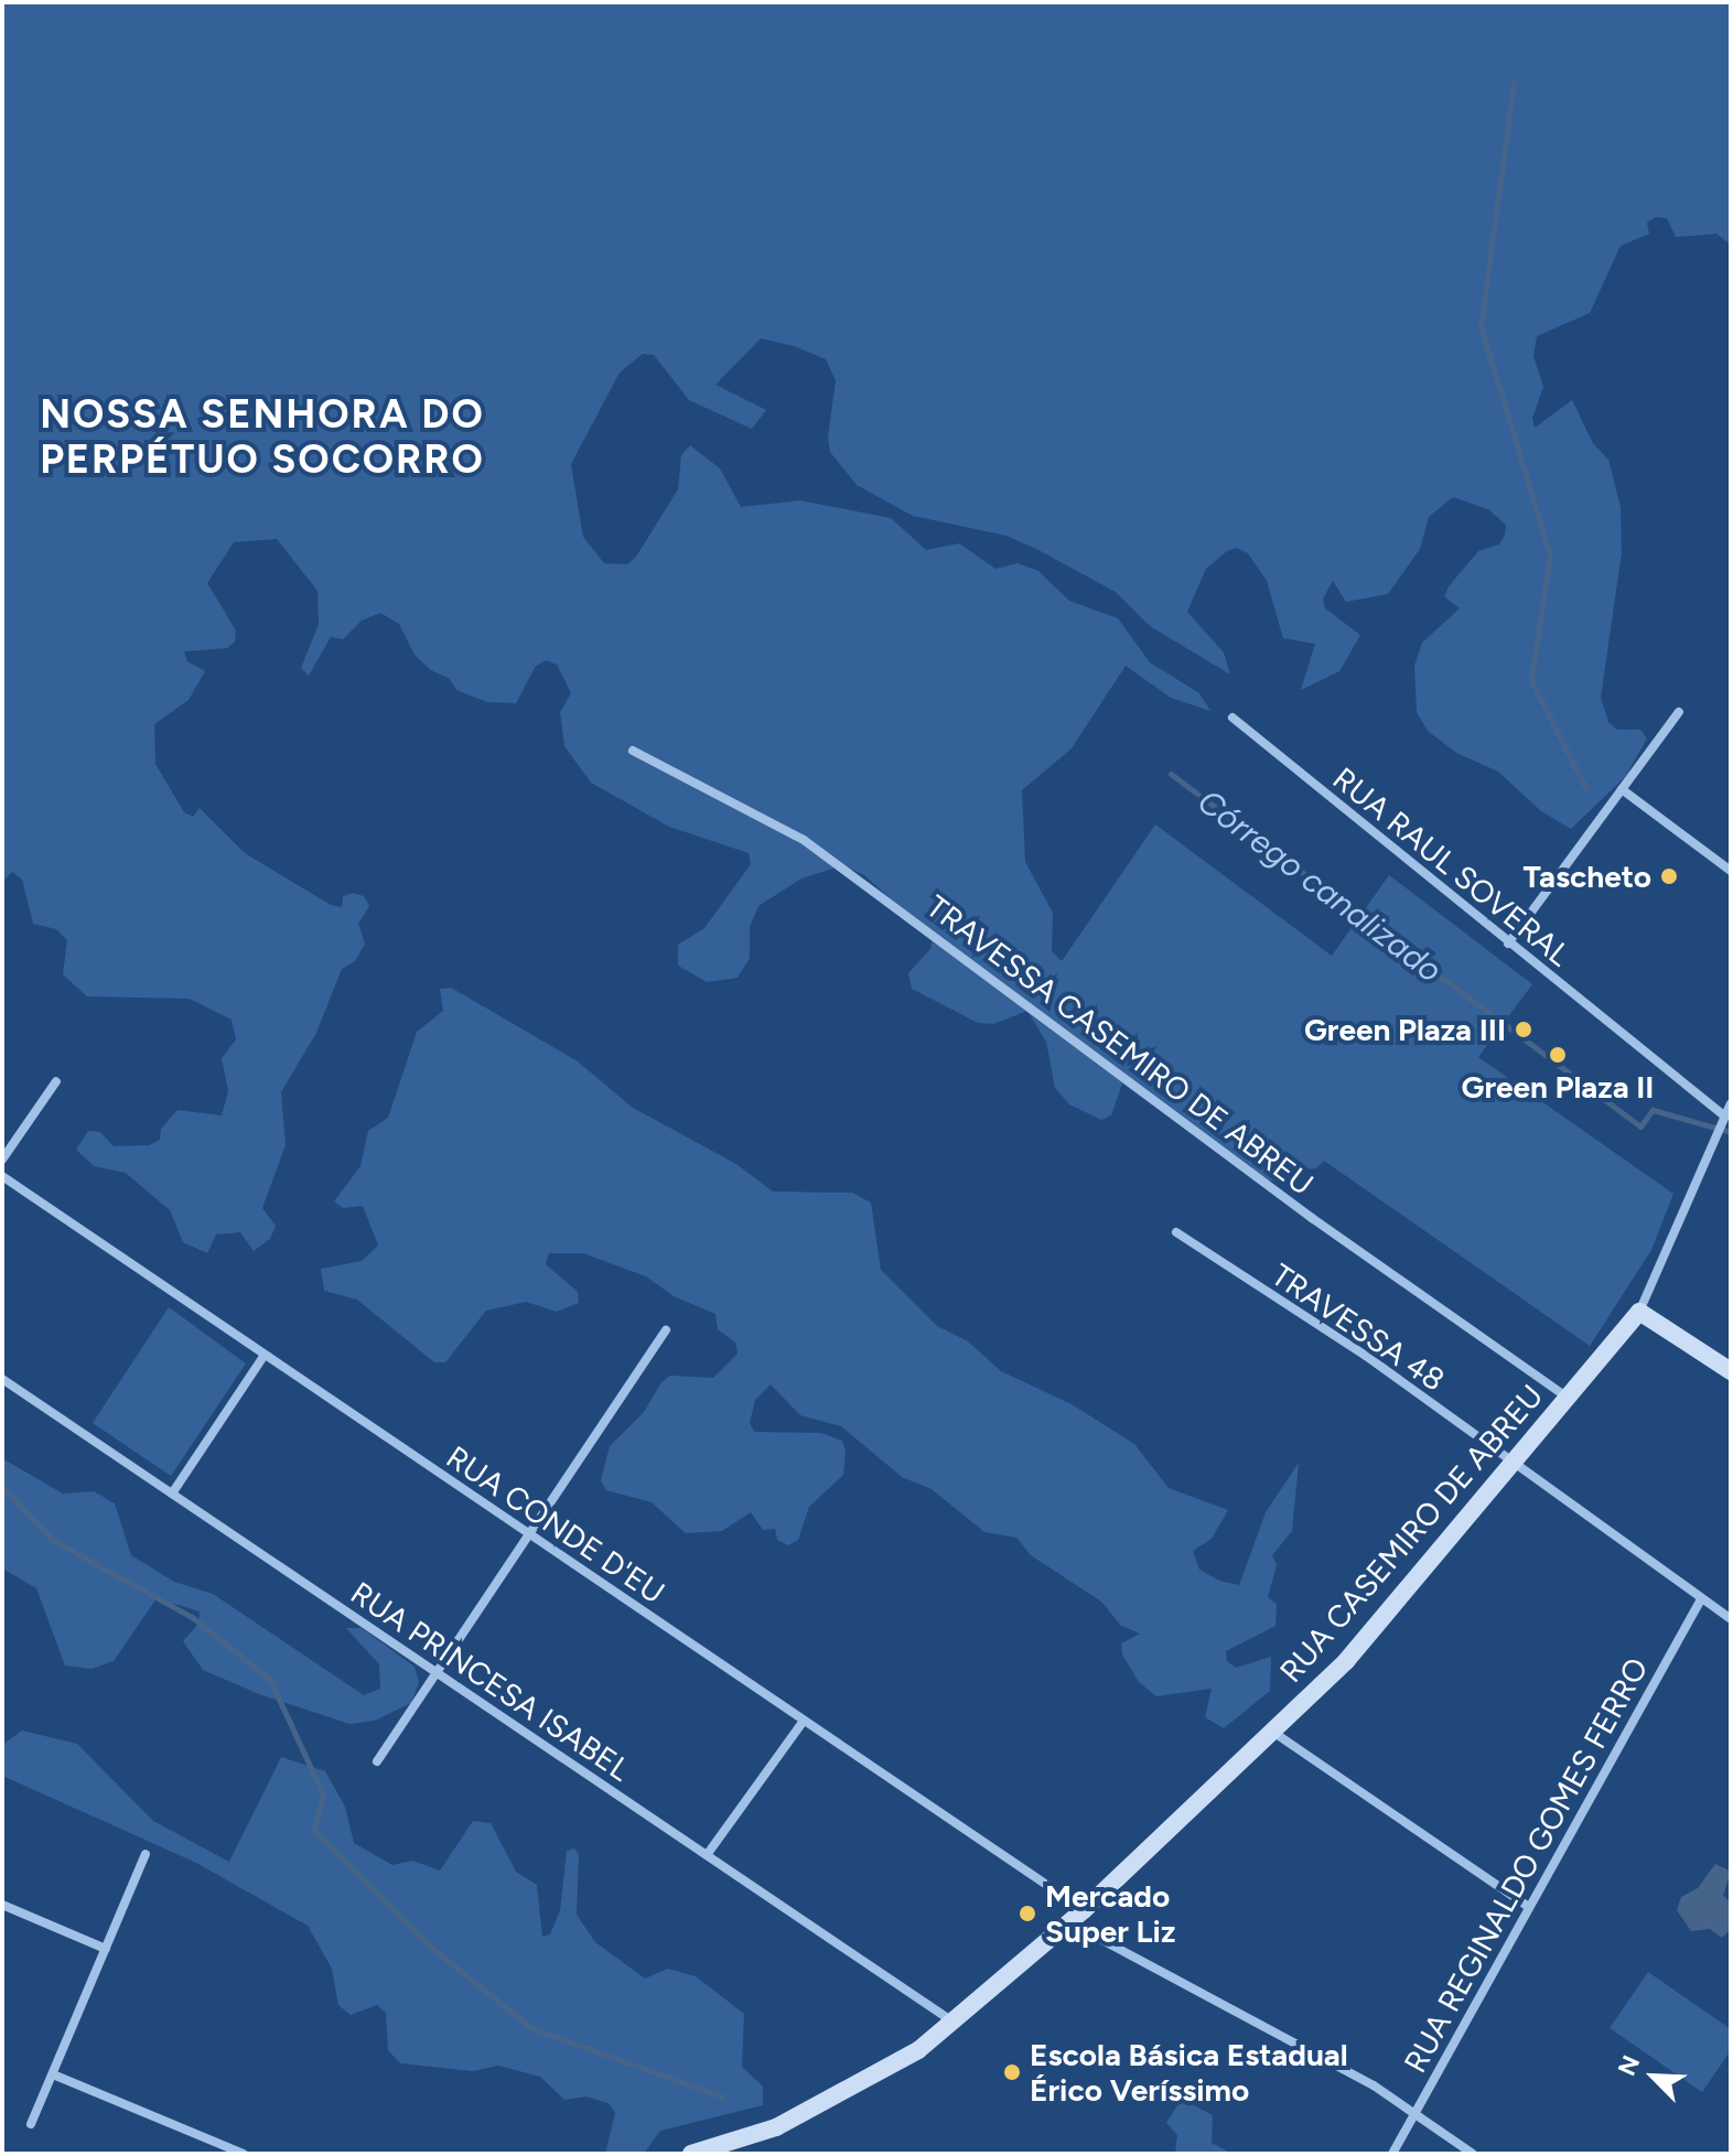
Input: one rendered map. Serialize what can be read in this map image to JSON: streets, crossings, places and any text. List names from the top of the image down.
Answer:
{
  "streets": {
    "street": [
      "RUA RAUL SOVERAL",
      "TRAVESSA CASEMIRO DE ABREU",
      "TRAVESSA 48",
      "RUA CONDE D'EU",
      "RUA CASEMIRO DE ABREU",
      "RUA PRINCESA ISABEL",
      "RUA REGINALDO GOMES FERRO"
    ]
  },
  "crossings": [
    ["RUA RAUL SOVERAL", "RUA CASEMIRO DE ABREU"],
    ["TRAVESSA CASEMIRO DE ABREU", "RUA CASEMIRO DE ABREU"],
    ["TRAVESSA 48", "RUA CASEMIRO DE ABREU"],
    ["TRAVESSA 48", "RUA REGINALDO GOMES FERRO"],
    ["RUA CONDE D'EU", "RUA CASEMIRO DE ABREU"],
    ["RUA CASEMIRO DE ABREU", "RUA PRINCESA ISABEL"]
  ],
  "districts": ["NOSSA SENHORA DO PERPÉTUO SOCORRO"],
  "water": ["Córrego canalizado"],
  "places": [
    "Tascheto",
    "Green Plaza III",
    "Green Plaza II",
    "Mercado Super Liz",
    "Escola Básica Estadual Érico Veríssimo"
  ],
  "north": "top left"
}
